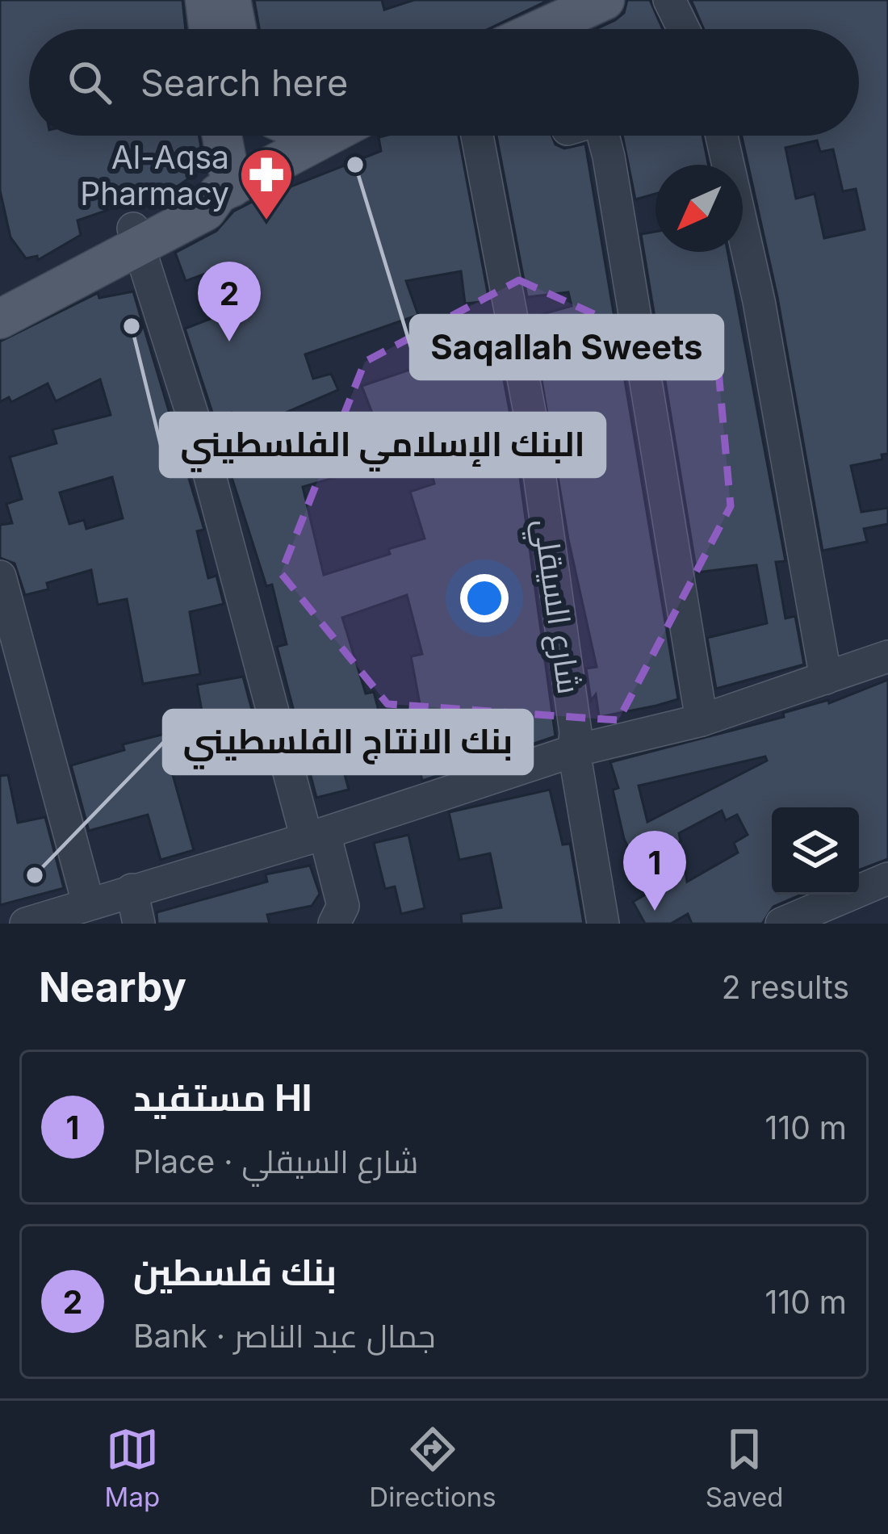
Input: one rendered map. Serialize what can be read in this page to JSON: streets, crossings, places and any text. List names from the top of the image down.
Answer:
{
  "streets": {
    "street": ["شارع السيقلي"]
  },
  "places": {
    "other": ["Saqallah Sweets", "البنك الإسلامي الفلسطيني", "بنك الانتاج الفلسطيني"],
    "pharmacy": ["Al-Aqsa Pharmacy"]
  },
  "north": "bottom left",
  "page": {
    "search": "Search here",
    "pins": ["2", "1"],
    "heading": ["Nearby", "2 results"],
    "list": [
      {
        "mark": "1",
        "name": "مستفيد HI",
        "note": "Place · شارع السيقلي",
        "value": "110 m"
      },
      {
        "mark": "2",
        "name": "بنك فلسطين",
        "note": "Bank · جمال عبد الناصر",
        "value": "110 m"
      }
    ],
    "nav": ["Map", "Directions", "Saved"]
  }
}
